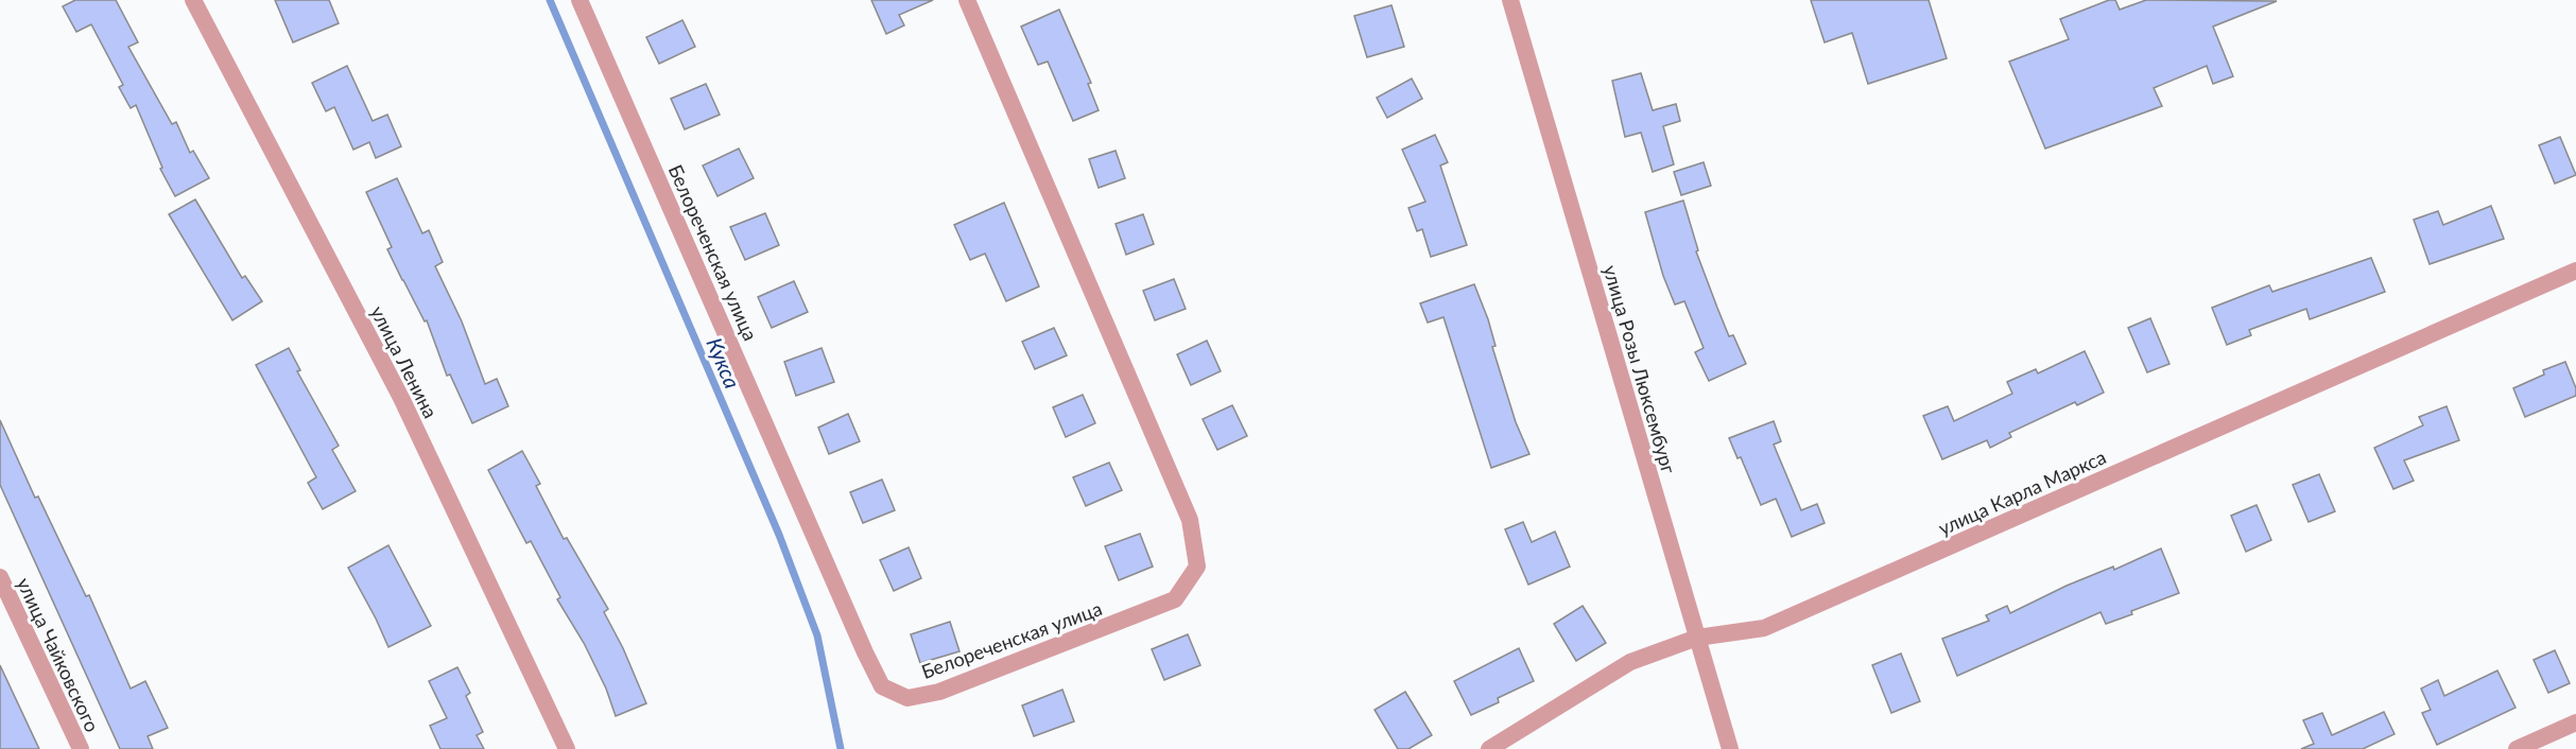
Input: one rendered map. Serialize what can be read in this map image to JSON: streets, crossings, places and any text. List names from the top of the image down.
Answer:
{
  "streets": {
    "street": [
      "Белореченская улица",
      "улица Ленина",
      "улица Розы Люксембург",
      "улица Карла Маркса",
      "улица Чайковского"
    ]
  },
  "crossings": [
    ["улица Розы Люксембург", "улица Карла Маркса"]
  ],
  "water": ["Кукса"]
}
